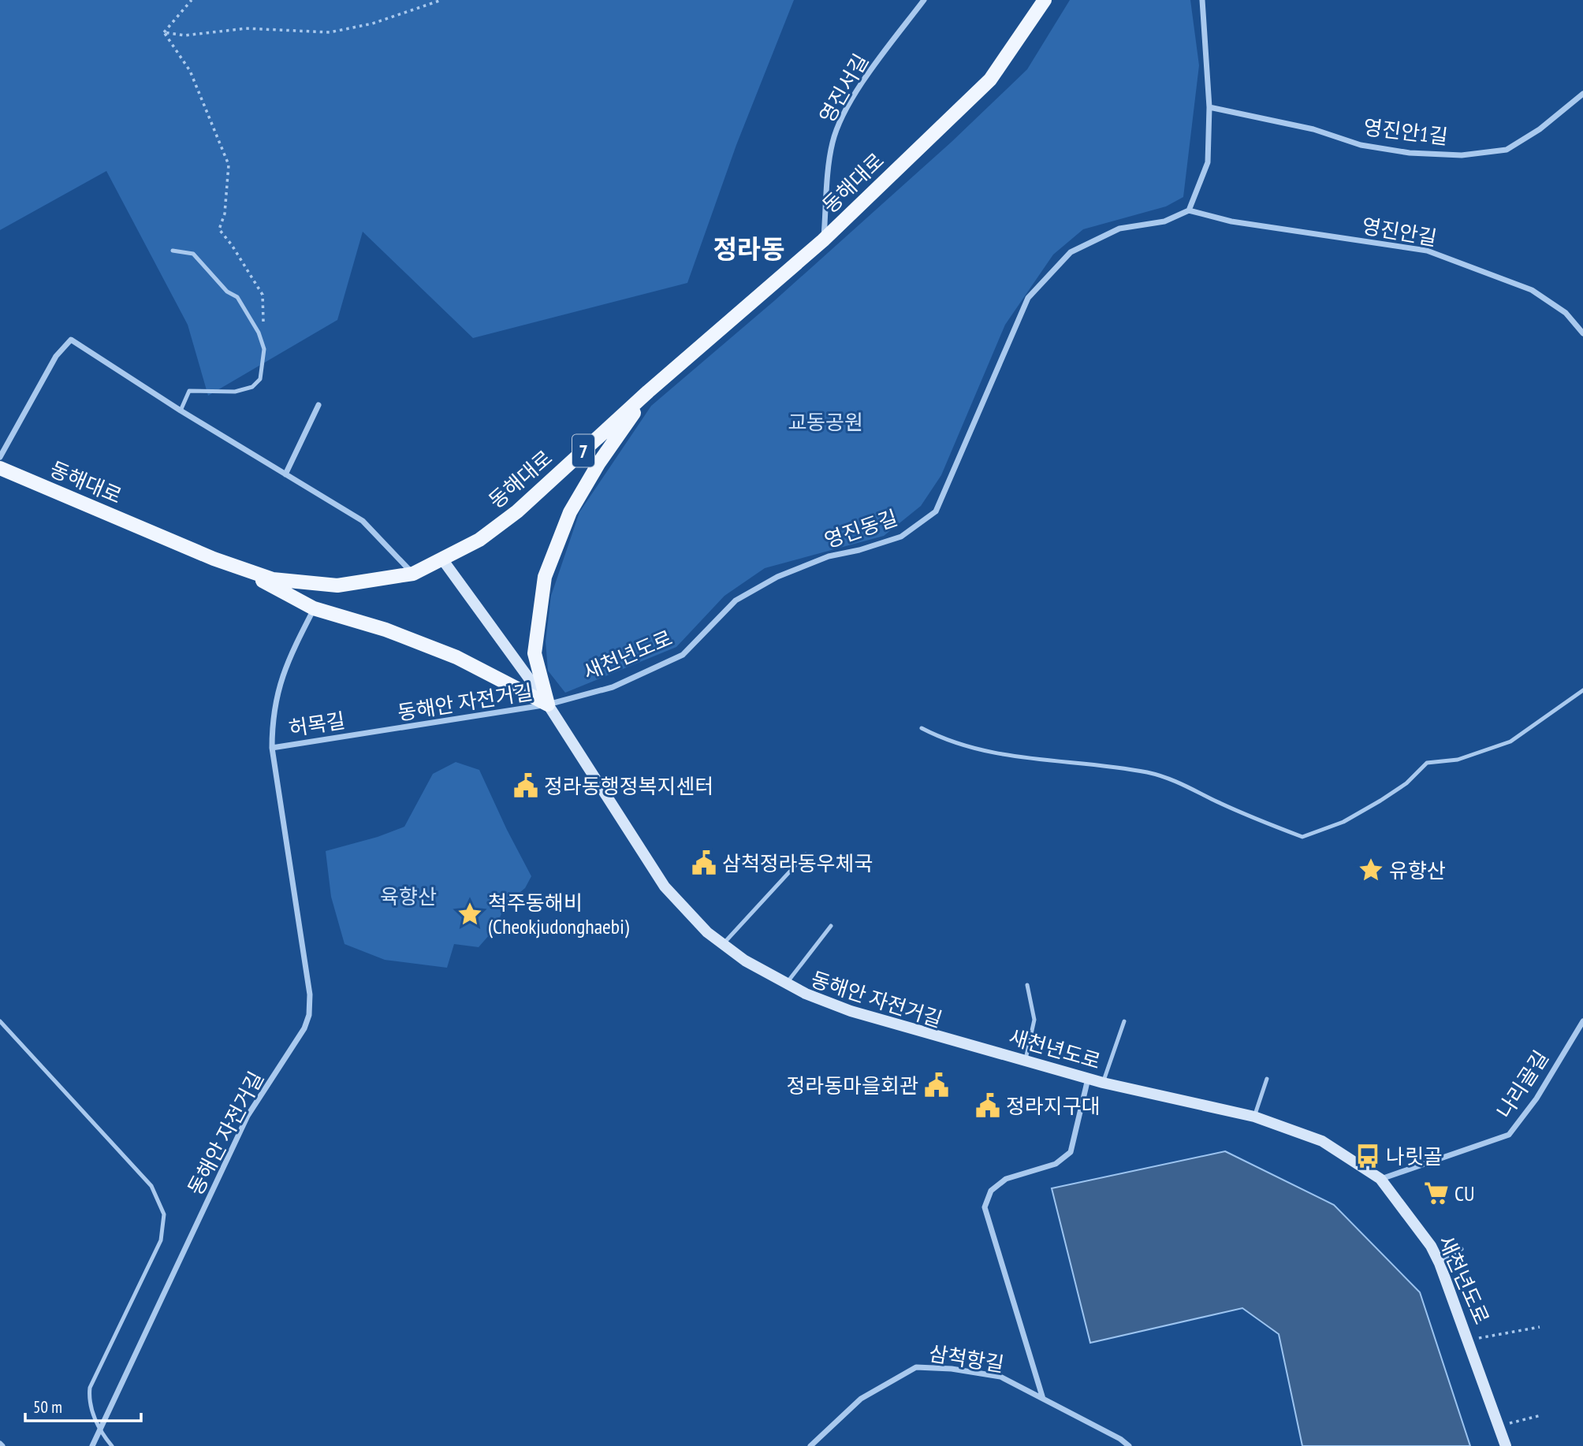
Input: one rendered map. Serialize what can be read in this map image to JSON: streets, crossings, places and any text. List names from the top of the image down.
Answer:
{
  "streets": {
    "main road": ["동해대로", "7"],
    "street": [
      "영진서길",
      "영진안1길",
      "영진안길",
      "영진동길",
      "새천년도로",
      "허목길",
      "나리골길",
      "삼척항길"
    ]
  },
  "crossings": [
    ["영진서길", "동해대로"],
    ["동해대로", "새천년도로"],
    ["영진안길", "영진동길"],
    ["영진동길", "새천년도로"],
    ["새천년도로", "허목길"],
    ["새천년도로", "나리골길"]
  ],
  "districts": ["정라동"],
  "parks": ["교동공원", "육향산"],
  "places": {
    "public building": [
      "정라동행정복지센터",
      "삼척정라동우체국",
      "정라동마을회관",
      "정라지구대"
    ],
    "place": ["유향산", "척주동해비 (Cheokjudonghaebi)"],
    "bus stop": ["나릿골"],
    "supermarket": ["CU"]
  },
  "scale_bar": "50 m"
}
